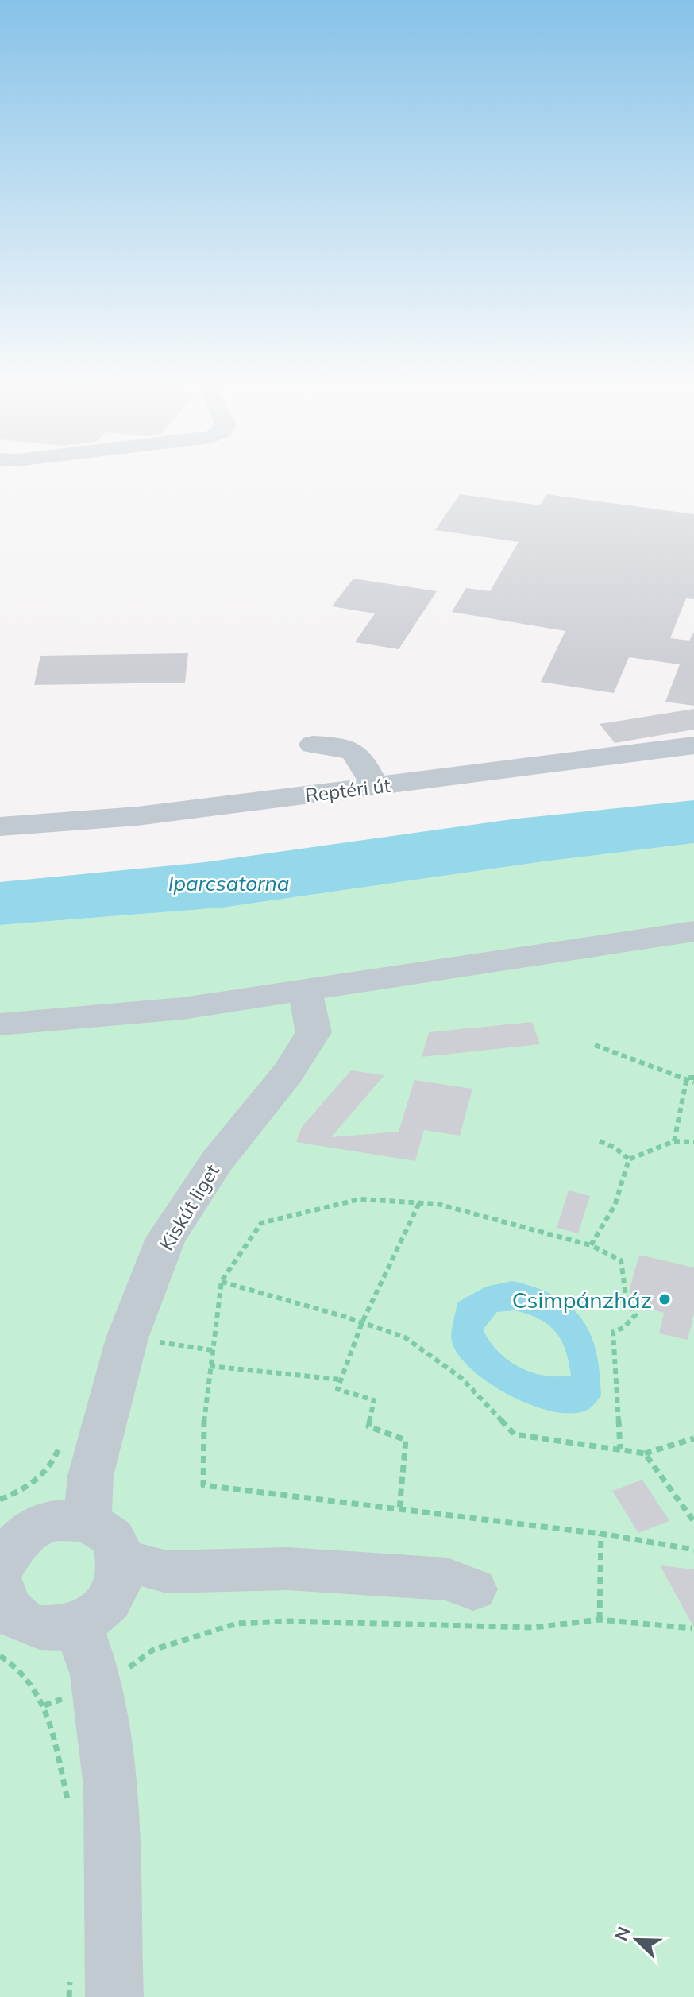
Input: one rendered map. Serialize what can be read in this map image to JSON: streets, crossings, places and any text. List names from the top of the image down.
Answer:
{
  "streets": {
    "street": ["Reptéri út", "Kiskút liget"]
  },
  "water": ["Iparcsatorna"],
  "places": ["Csimpánzház"],
  "north": "top left"
}
